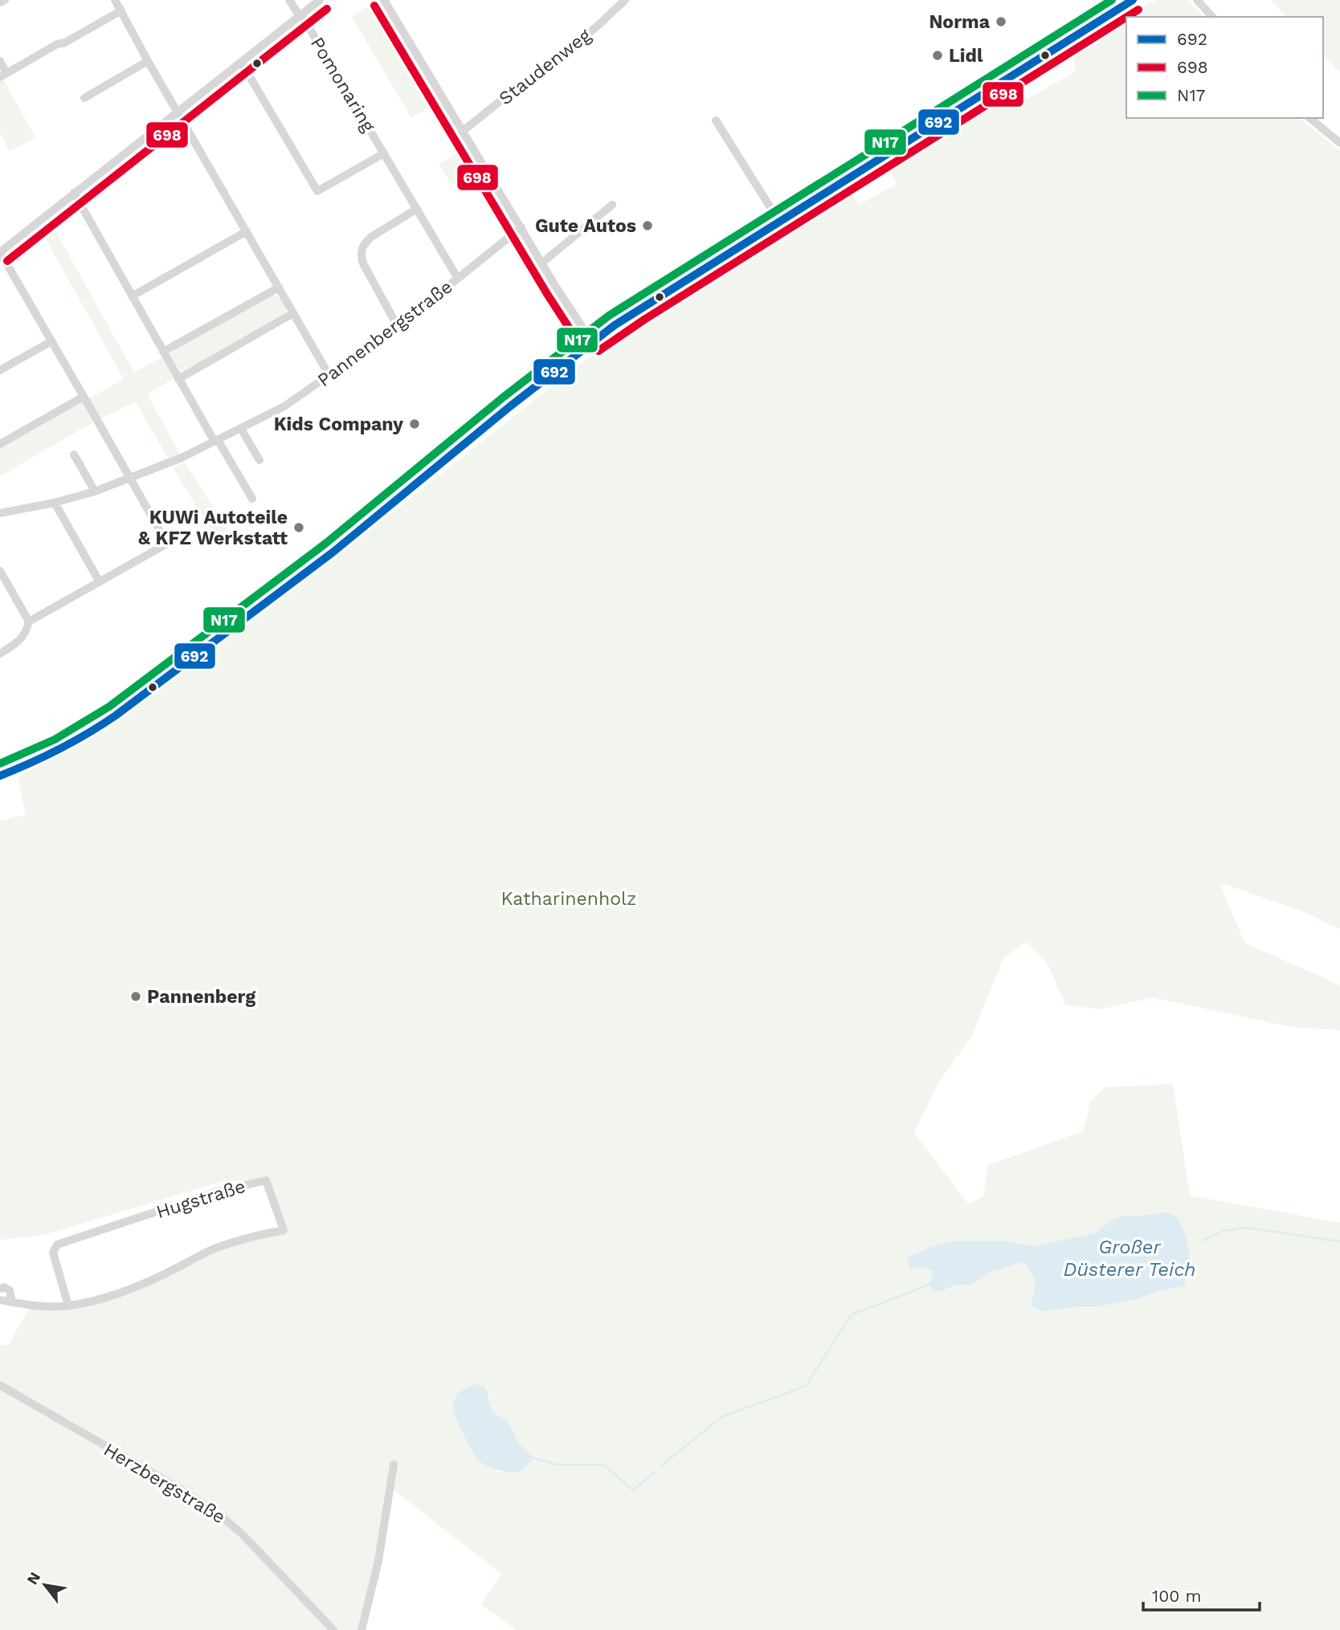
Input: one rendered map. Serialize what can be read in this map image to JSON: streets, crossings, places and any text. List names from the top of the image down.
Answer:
{
  "streets": {
    "street": [
      "Staudenweg",
      "Pomonaring",
      "Pannenbergstraße",
      "Hugstraße",
      "Herzbergstraße"
    ]
  },
  "crossings": [
    ["Pomonaring", "Pannenbergstraße"]
  ],
  "water": ["Großer Düsterer Teich"],
  "parks": ["Katharinenholz"],
  "places": [
    "Norma",
    "Lidl",
    "Gute Autos",
    "Kids Company",
    "KUWi Autoteile & KFZ Werkstatt",
    "Pannenberg"
  ],
  "lines": ["transit line 692", "transit line N17", "transit line 698"],
  "legend": ["692", "698", "N17"],
  "scale_bar": "100 m",
  "north": "top left"
}
